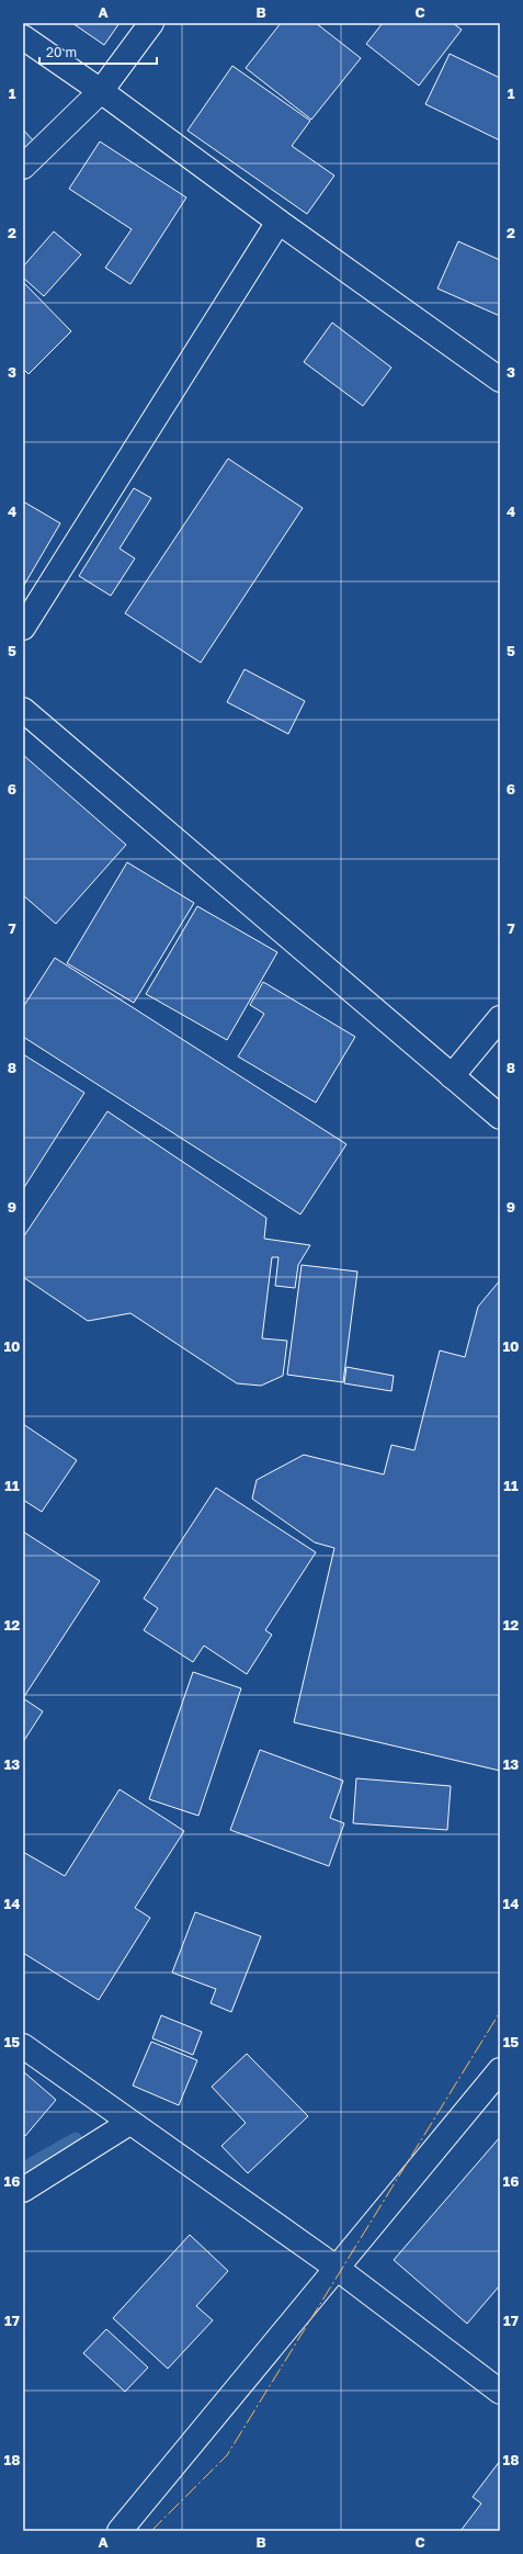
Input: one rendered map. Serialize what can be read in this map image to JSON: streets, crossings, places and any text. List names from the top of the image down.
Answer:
{
  "scale_bar": "20 m",
  "grid": {
    "columns": ["A", "B", "C"],
    "rows": [
      "1",
      "2",
      "3",
      "4",
      "5",
      "6",
      "7",
      "8",
      "9",
      "10",
      "11",
      "12",
      "13",
      "14",
      "15",
      "16",
      "17",
      "18"
    ]
  }
}
